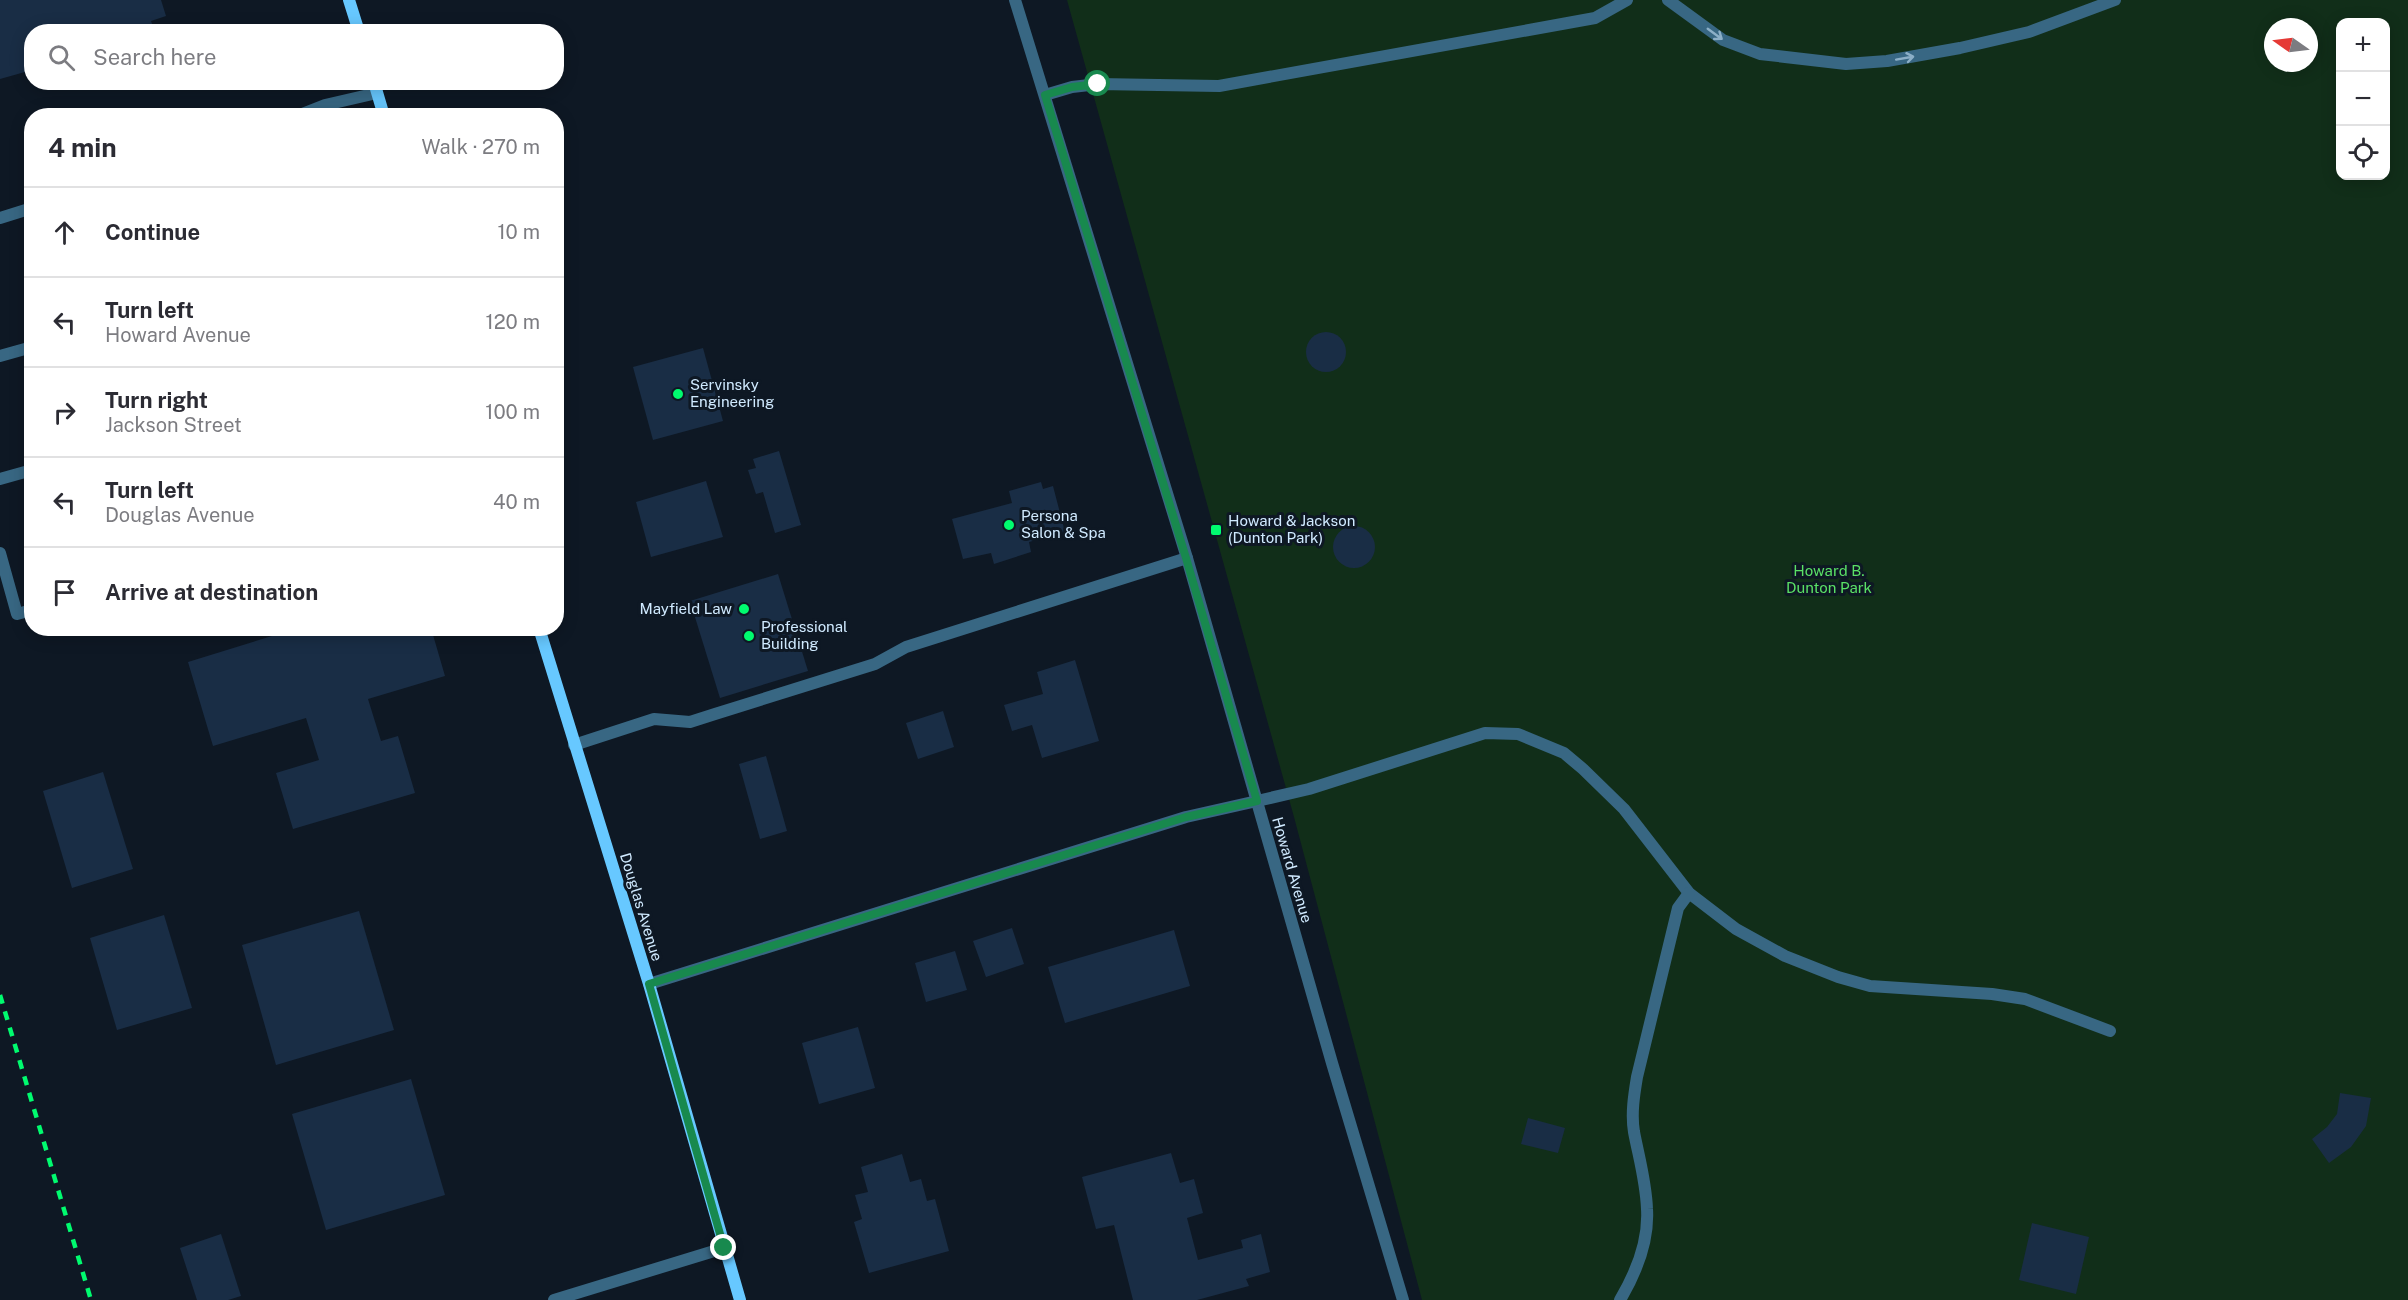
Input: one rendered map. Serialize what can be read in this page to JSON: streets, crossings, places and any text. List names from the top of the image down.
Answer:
{
  "streets": {
    "street": ["Howard Avenue", "Douglas Avenue"]
  },
  "parks": ["Howard B. Dunton Park"],
  "places": {
    "other": [
      "Servinsky Engineering",
      "Persona Salon & Spa",
      "Mayfield Law",
      "Professional Building"
    ],
    "transit": ["Howard & Jackson (Dunton Park)"]
  },
  "north": "left",
  "page": {
    "map_buttons": ["+", "−"],
    "search": "Search here",
    "heading": ["4 min", "Walk · 270 m"],
    "list": [
      ["Continue", "10 m"],
      ["Turn left", "Howard Avenue", "120 m"],
      ["Turn right", "Jackson Street", "100 m"],
      ["Turn left", "Douglas Avenue", "40 m"],
      "Arrive at destination"
    ]
  }
}
